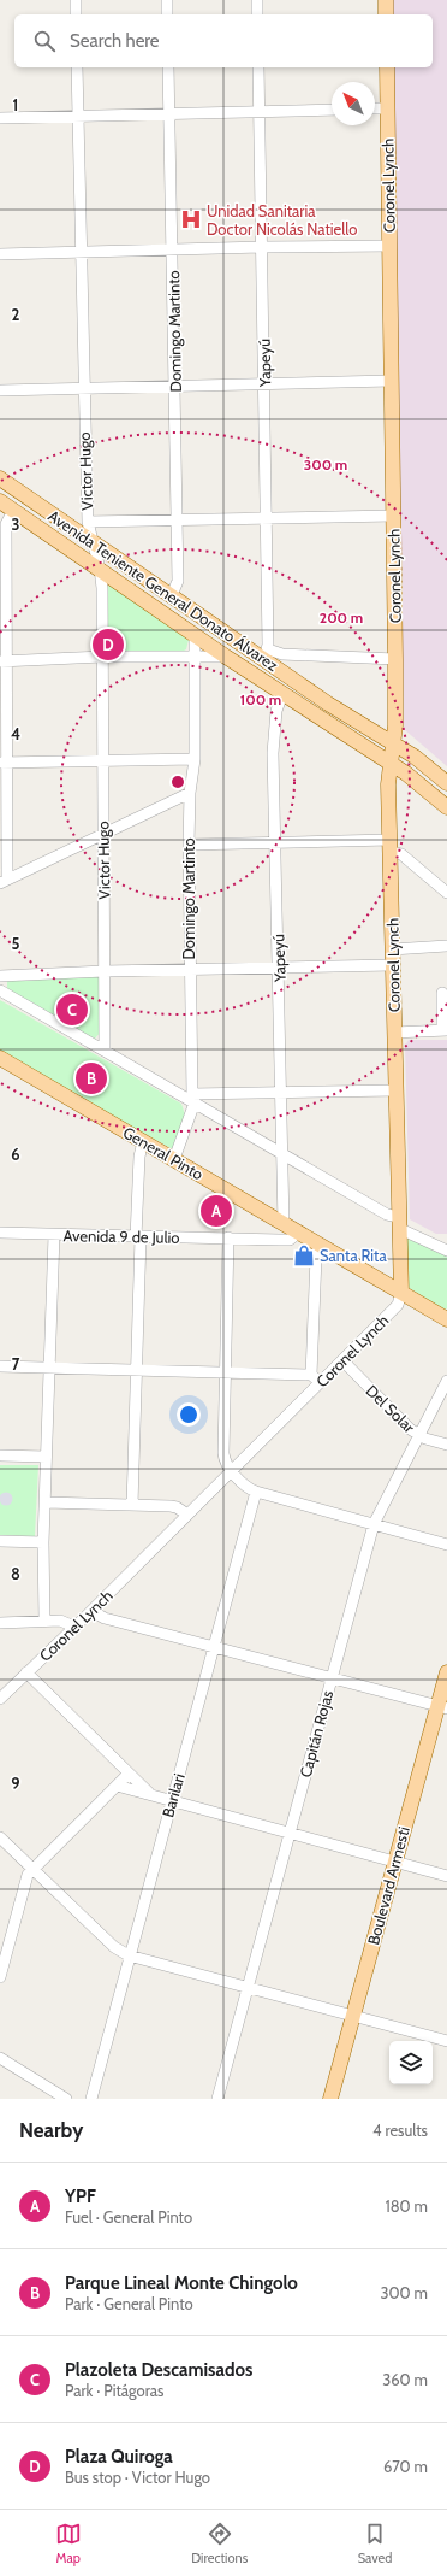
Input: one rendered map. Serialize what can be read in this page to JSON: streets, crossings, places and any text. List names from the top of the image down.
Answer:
{
  "streets": {
    "main road": [
      "Coronel Lynch",
      "Avenida Teniente General Donato Álvarez",
      "General Pinto",
      "Boulevard Armesti"
    ],
    "street": [
      "Domingo Martinto",
      "Yapeyú",
      "Victor Hugo",
      "Avenida 9 de Julio",
      "Del Solar",
      "Capitán Rojas",
      "Barilari"
    ]
  },
  "crossings": [
    ["Coronel Lynch", "Avenida Teniente General Donato Álvarez"],
    ["Coronel Lynch", "General Pinto"],
    ["Coronel Lynch", "Del Solar"],
    ["Domingo Martinto", "Avenida Teniente General Donato Álvarez"],
    ["Domingo Martinto", "General Pinto"],
    ["Yapeyú", "Avenida Teniente General Donato Álvarez"],
    ["Yapeyú", "General Pinto"],
    ["Victor Hugo", "Avenida Teniente General Donato Álvarez"],
    ["General Pinto", "Avenida 9 de Julio"],
    ["Del Solar", "Capitán Rojas"]
  ],
  "places": {
    "hospital": ["Unidad Sanitaria Doctor Nicolás Natiello"],
    "shop": ["Santa Rita"]
  },
  "north": "top left",
  "page": {
    "search": "Search here",
    "pins": [
      "D",
      "C",
      "B",
      "A"
    ],
    "heading": ["Nearby", "4 results"],
    "list": [
      {
        "mark": "A",
        "name": "YPF",
        "note": "Fuel · General Pinto",
        "value": "180 m"
      },
      {
        "mark": "B",
        "name": "Parque Lineal Monte Chingolo",
        "note": "Park · General Pinto",
        "value": "300 m"
      },
      {
        "mark": "C",
        "name": "Plazoleta Descamisados",
        "note": "Park · Pitágoras",
        "value": "360 m"
      },
      {
        "mark": "D",
        "name": "Plaza Quiroga",
        "note": "Bus stop · Victor Hugo",
        "value": "670 m"
      }
    ],
    "nav": ["Map", "Directions", "Saved"]
  },
  "grid": {
    "rows": [
      "1",
      "2",
      "3",
      "4",
      "5",
      "6",
      "7",
      "8",
      "9"
    ]
  },
  "rings": ["300 m", "200 m", "100 m"]
}
